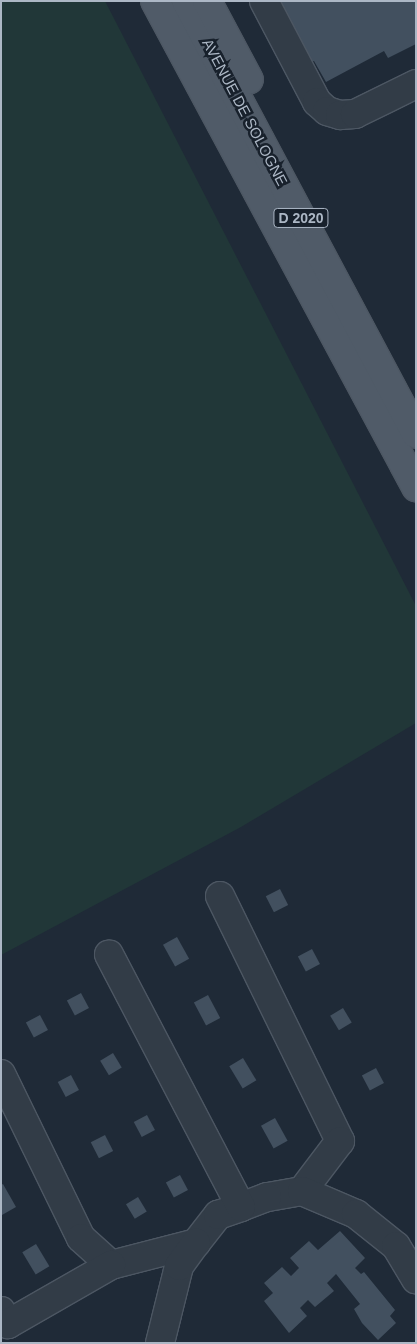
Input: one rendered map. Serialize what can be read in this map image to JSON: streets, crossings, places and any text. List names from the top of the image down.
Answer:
{
  "streets": {
    "main road": ["AVENUE DE SOLOGNE", "D 2020"]
  }
}
